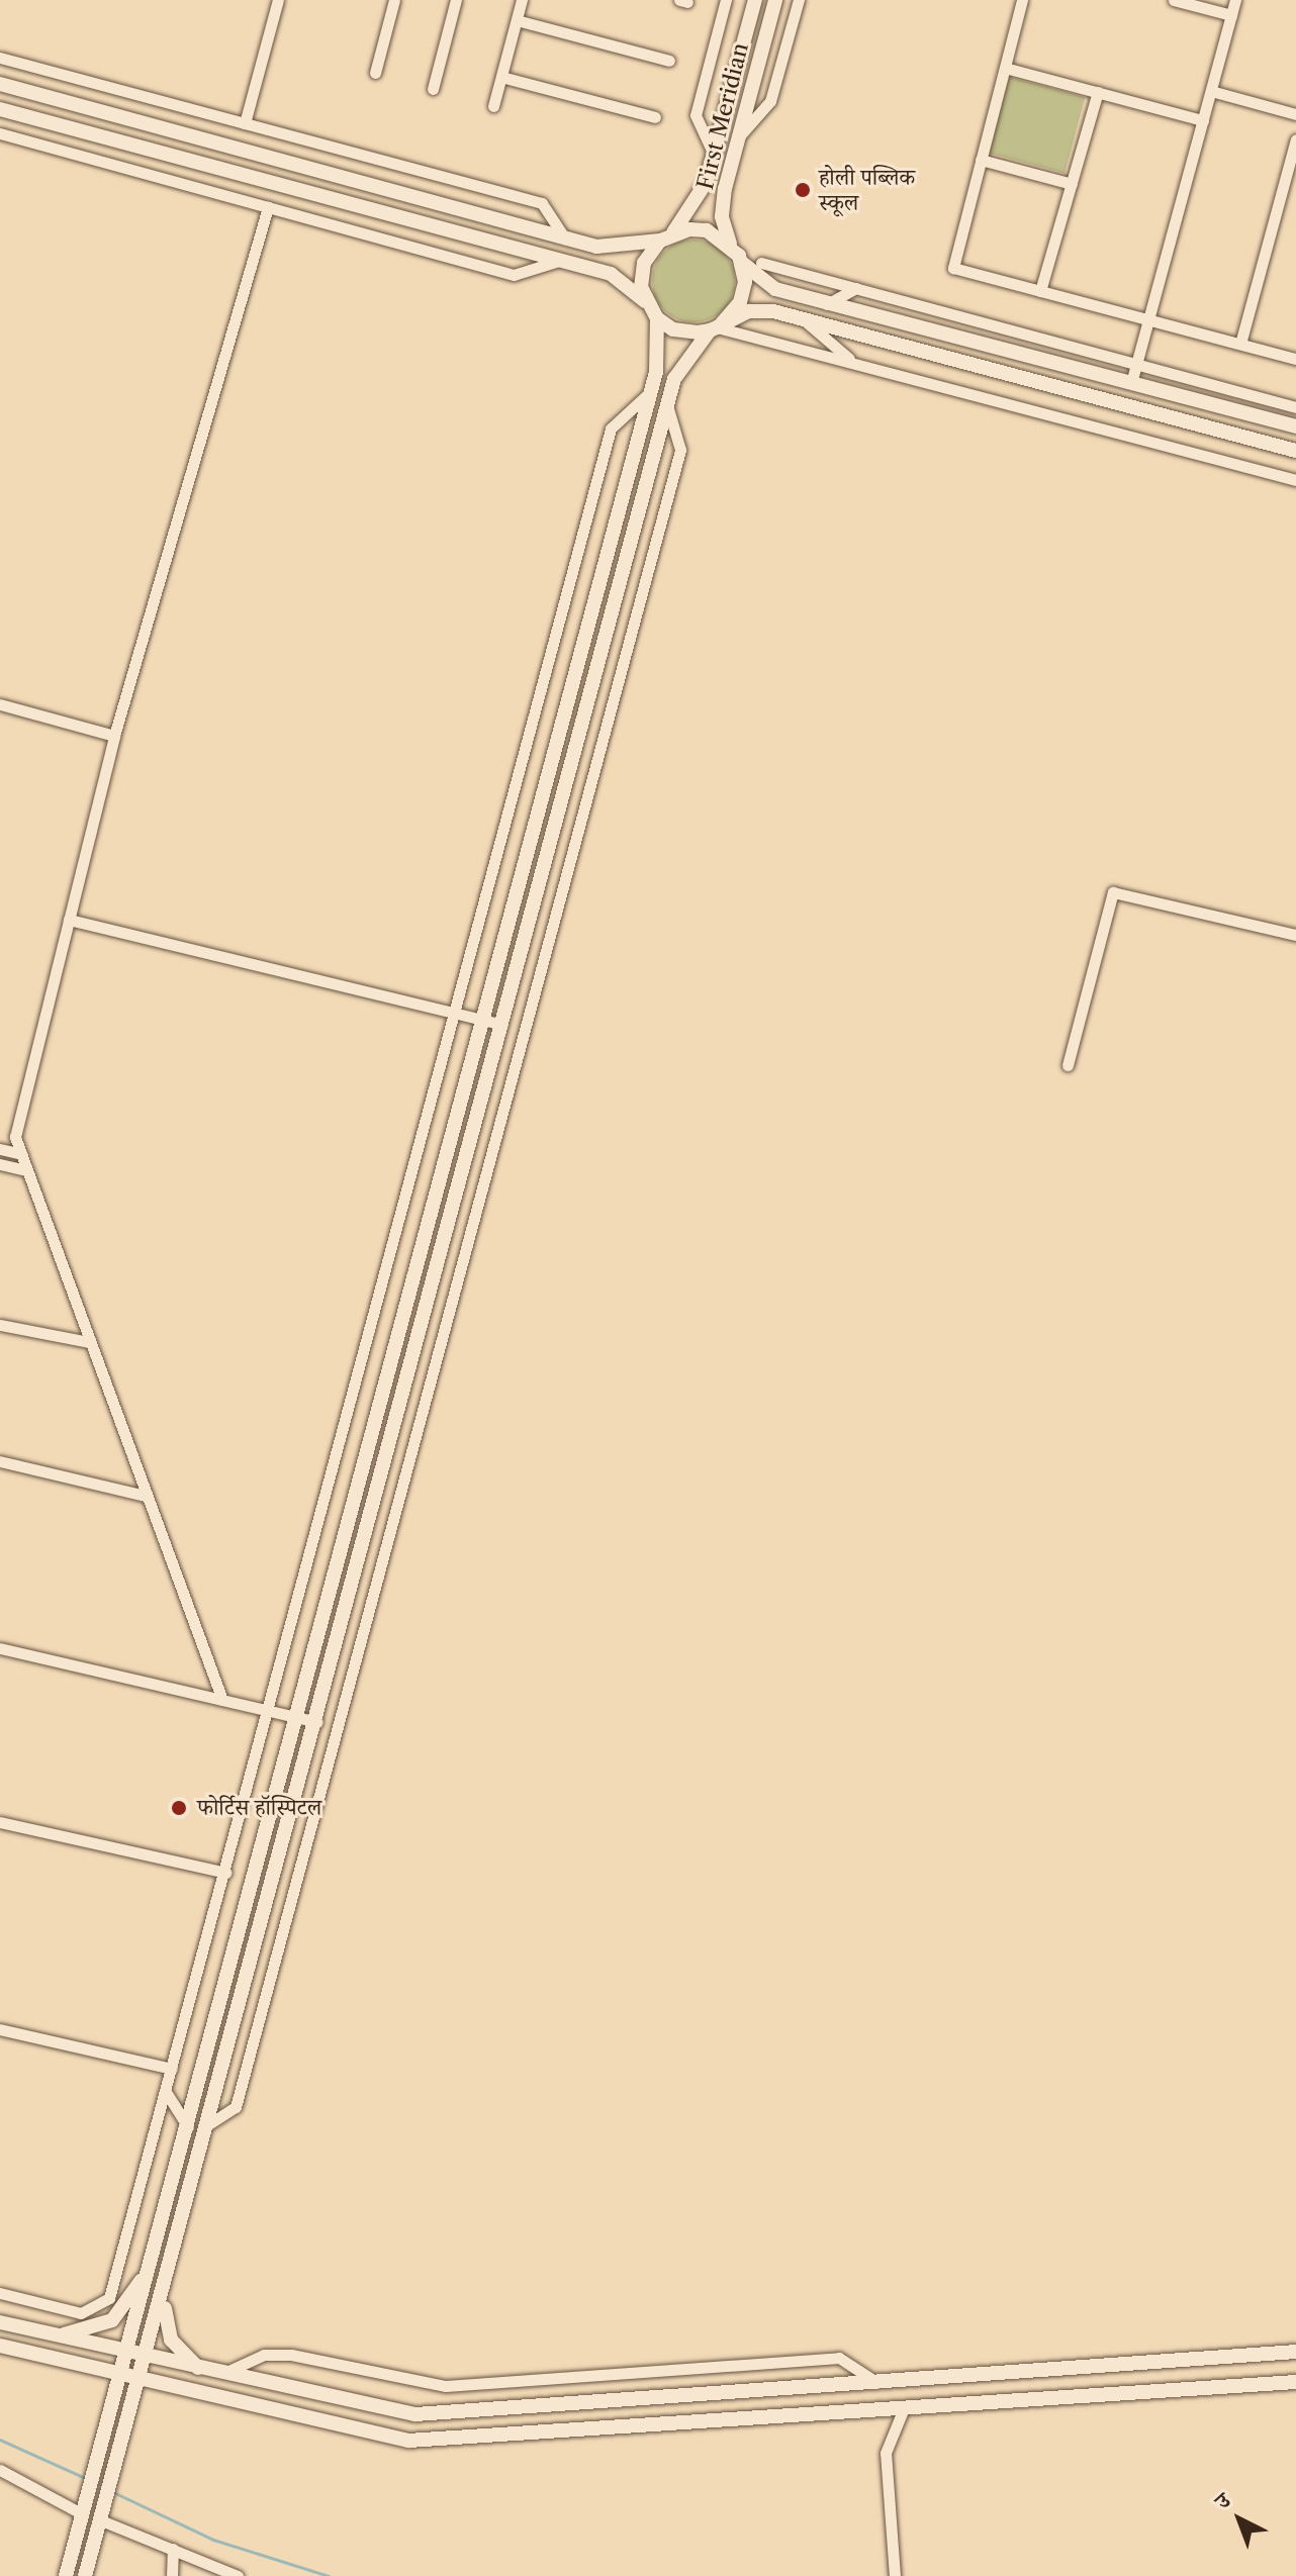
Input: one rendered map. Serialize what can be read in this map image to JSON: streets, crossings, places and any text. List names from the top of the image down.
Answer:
{
  "streets": {
    "street": ["First Meridian"]
  },
  "places": ["होली पब्लिक स्कूल", "फोर्टिस हॉस्पिटल"],
  "north": "top left"
}
